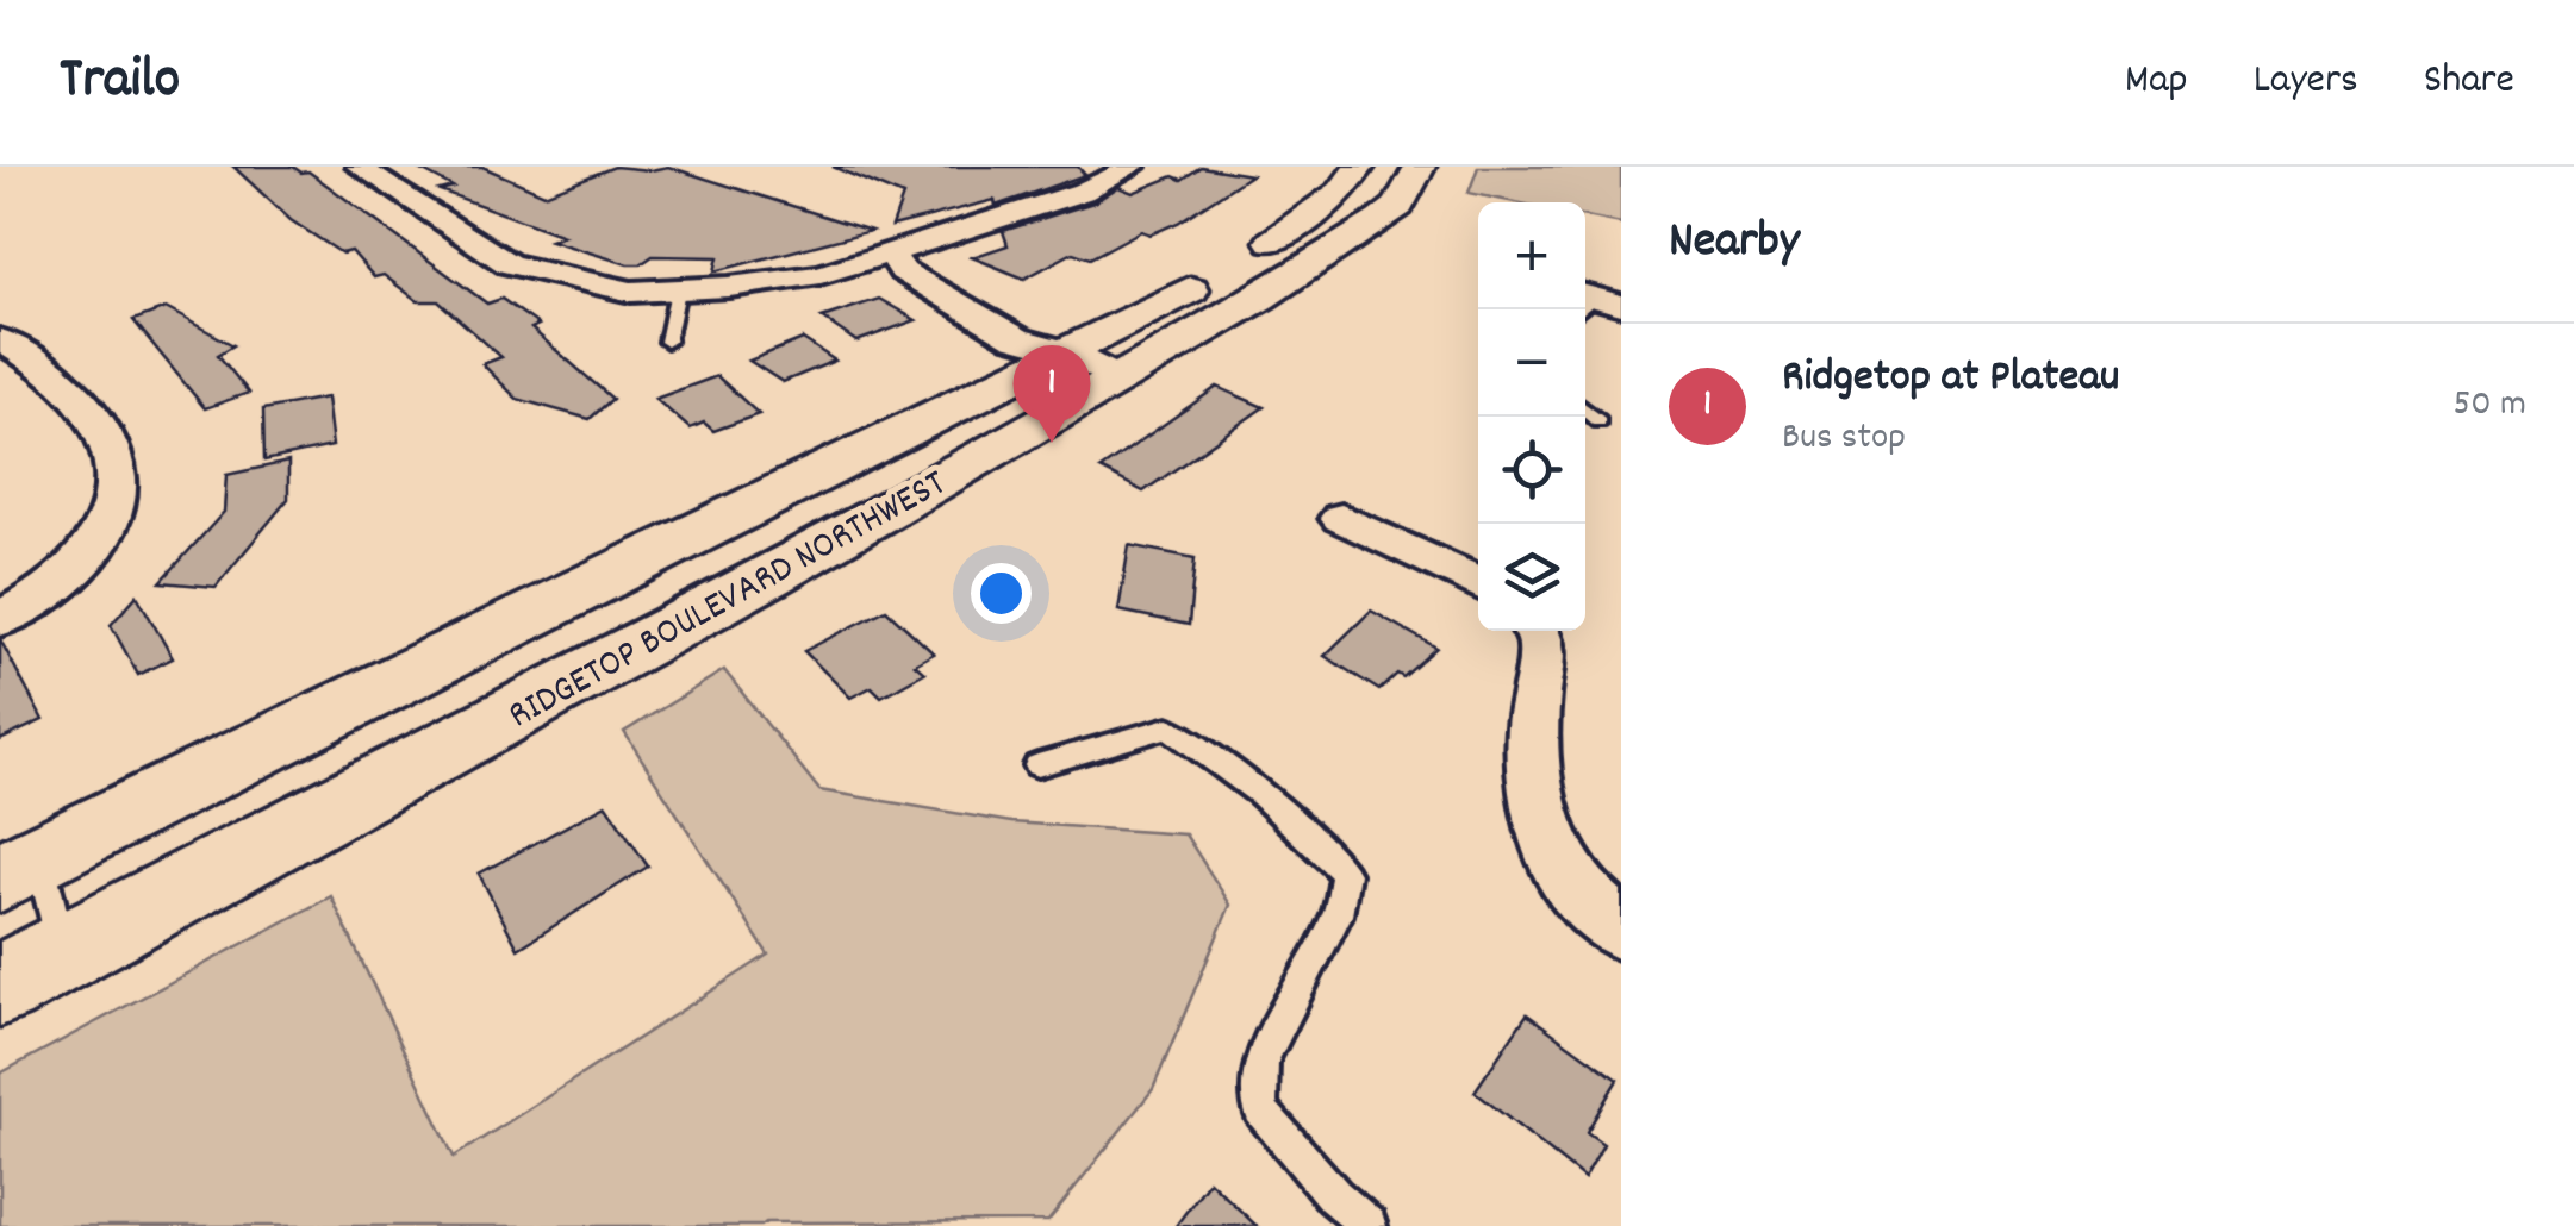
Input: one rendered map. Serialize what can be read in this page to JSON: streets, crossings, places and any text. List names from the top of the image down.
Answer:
{
  "streets": {
    "main road": ["RIDGETOP BOULEVARD NORTHWEST"]
  },
  "page": {
    "header": "Trailo",
    "nav": ["Map", "Layers", "Share"],
    "heading": "Nearby",
    "map_buttons": ["+", "−"],
    "list": [
      {
        "mark": "1",
        "name": "Ridgetop at Plateau",
        "note": "Bus stop",
        "value": "50 m"
      }
    ],
    "pins": "1"
  }
}
